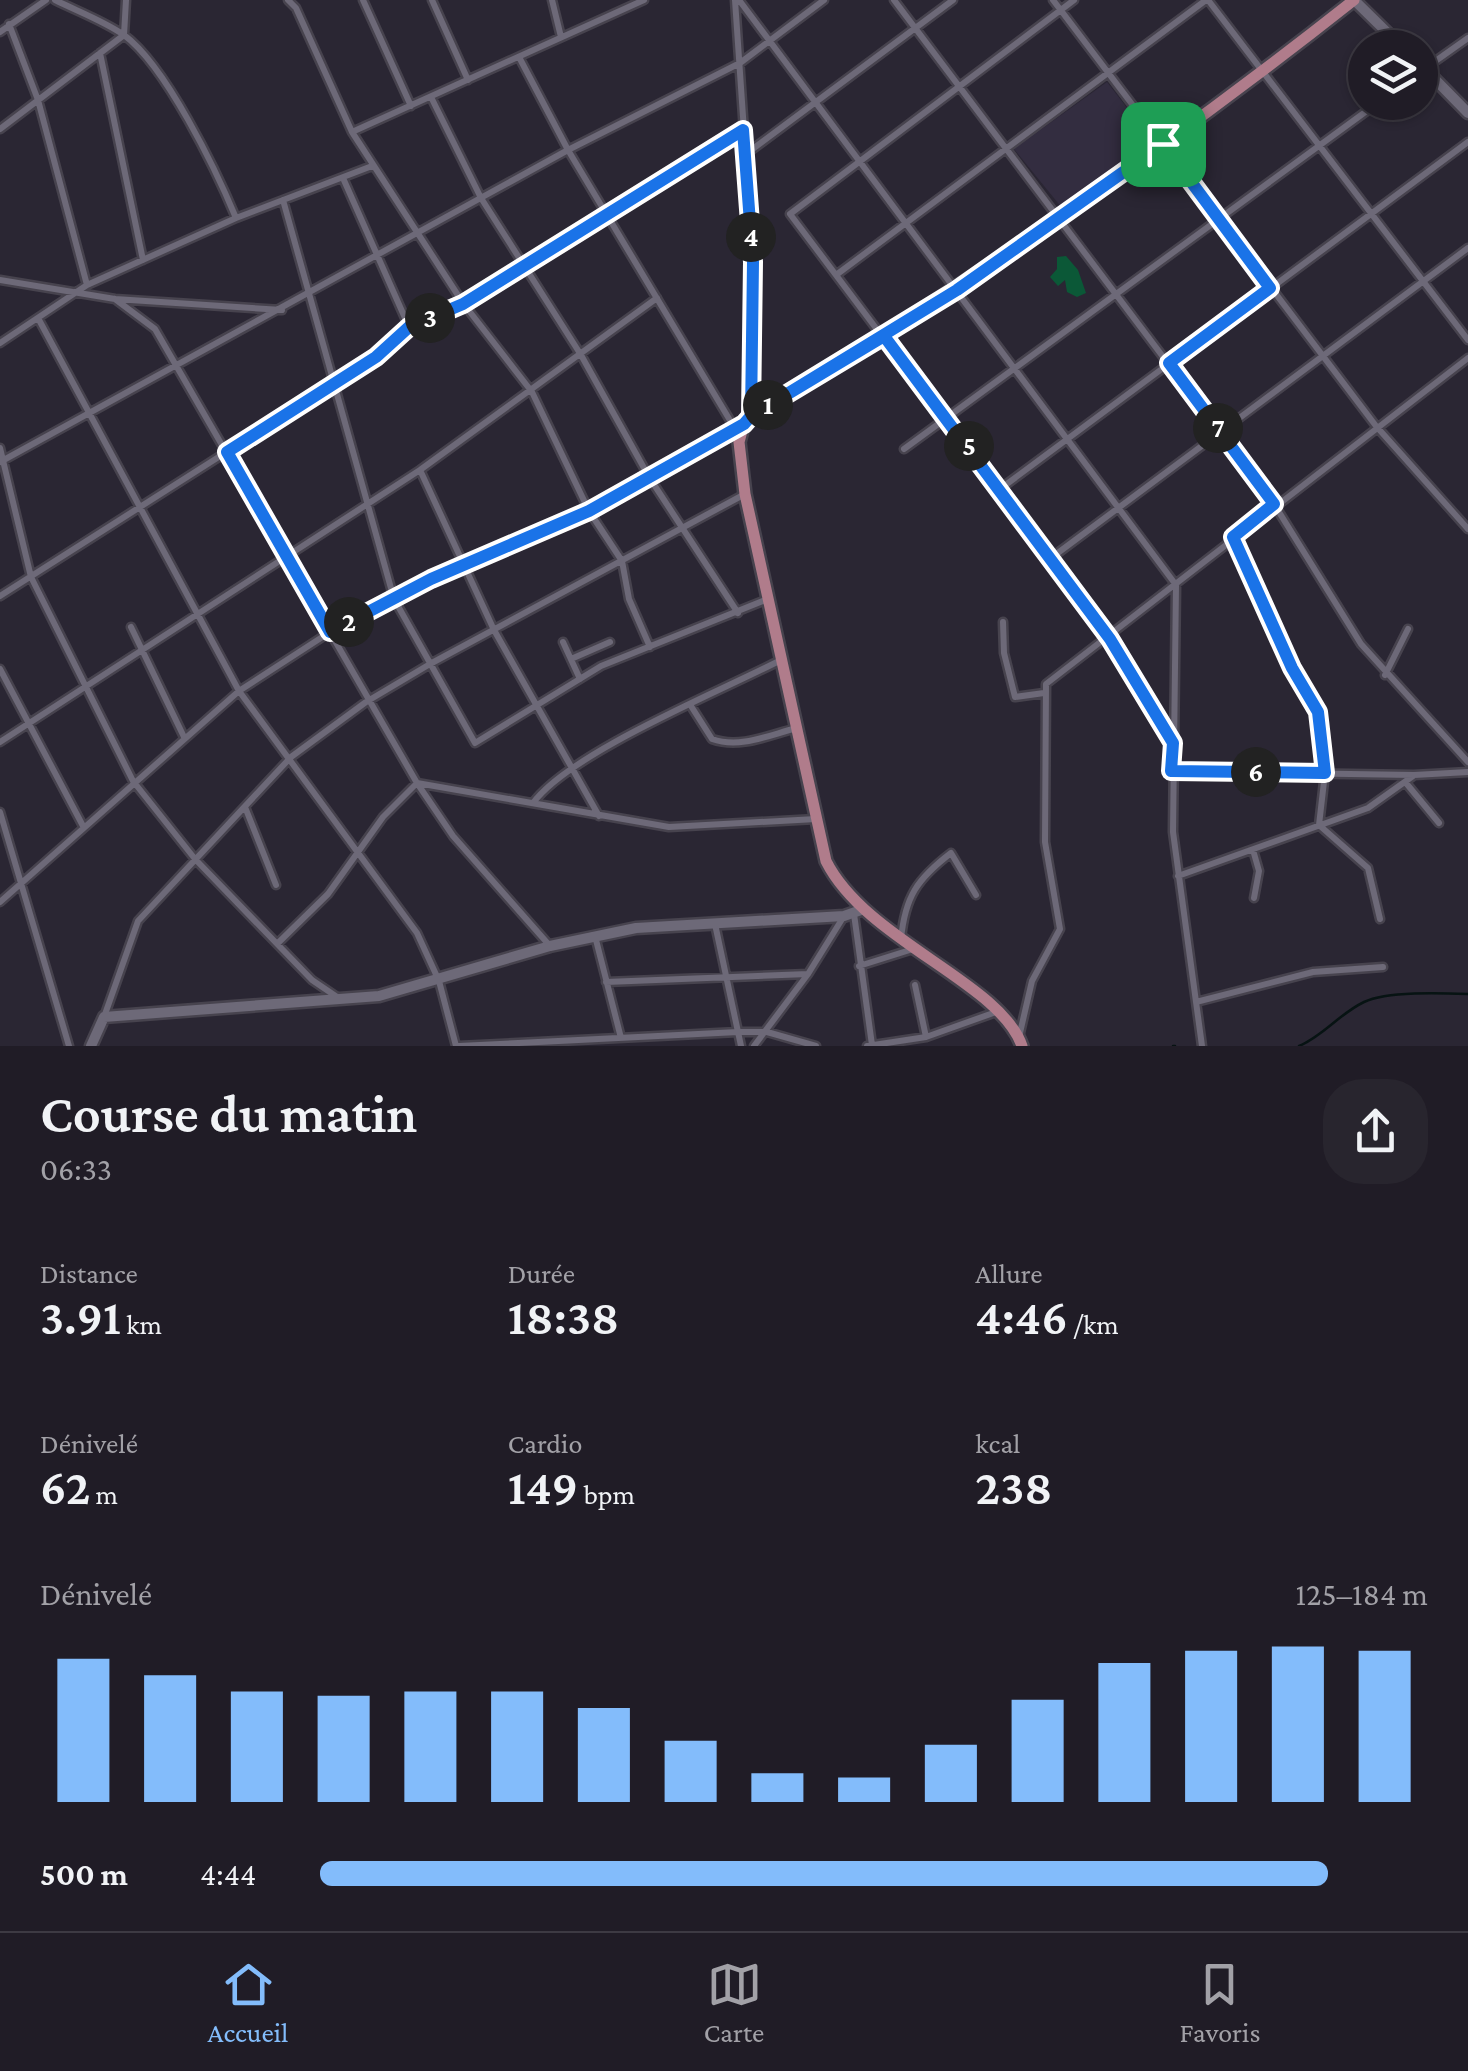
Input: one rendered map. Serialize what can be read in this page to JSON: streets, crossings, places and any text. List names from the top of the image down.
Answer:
{
  "page": {
    "pins": [
      "4",
      "3",
      "1",
      "7",
      "5",
      "2",
      "6"
    ],
    "heading": ["Course du matin", "06:33"],
    "stats": [
      ["Distance", "3.91 km"],
      ["Durée", "18:38"],
      ["Allure", "4:46 /km"],
      ["Dénivelé", "62 m"],
      ["Cardio", "149 bpm"],
      ["kcal", "238"]
    ],
    "chart": ["Dénivelé", "125–184 m"],
    "list": [
      {
        "name": "500 m",
        "note": "4:44"
      }
    ],
    "tabs": ["Accueil", "Carte", "Favoris"]
  }
}
